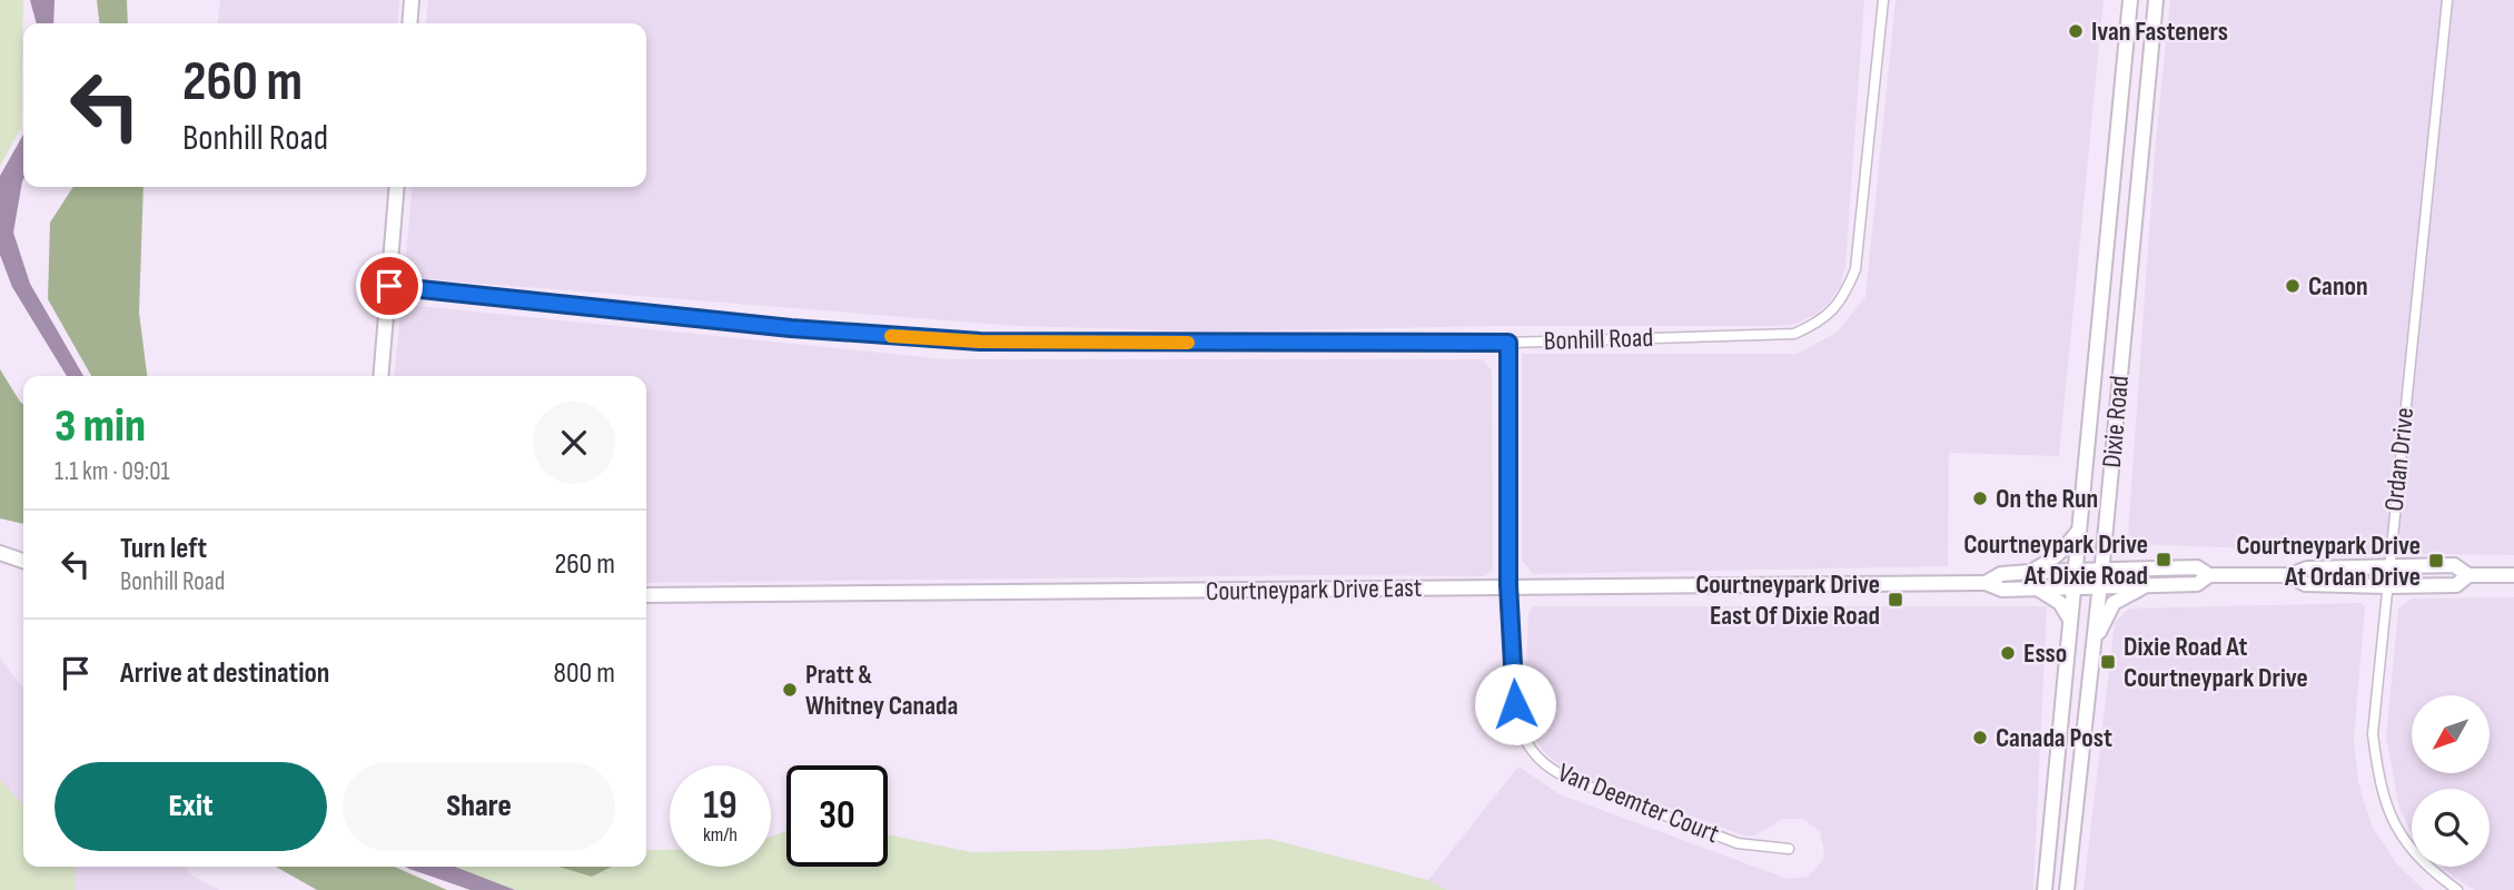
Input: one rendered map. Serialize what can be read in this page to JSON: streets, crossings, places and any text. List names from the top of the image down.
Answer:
{
  "streets": {
    "main road": ["Dixie Road", "Courtneypark Drive East"],
    "street": ["Bonhill Road", "Ordan Drive", "Van Deemter Court"]
  },
  "crossings": [
    ["Bonhill Road", "Van Deemter Court"],
    ["Dixie Road", "Courtneypark Drive East"],
    ["Ordan Drive", "Courtneypark Drive East"],
    ["Courtneypark Drive East", "Van Deemter Court"]
  ],
  "places": {
    "other": [
      "Ivan Fasteners",
      "Canon",
      "On the Run",
      "Esso",
      "Pratt & Whitney Canada",
      "Canada Post"
    ],
    "transit": [
      "Courtneypark Drive At Dixie Road",
      "Courtneypark Drive At Ordan Drive",
      "Courtneypark Drive East Of Dixie Road",
      "Dixie Road At Courtneypark Drive"
    ]
  },
  "north": "bottom left",
  "page": {
    "turn": ["260 m", "Bonhill Road"],
    "heading": ["3 min", "1.1 km · 09:01"],
    "list": [
      {
        "name": "Turn left",
        "note": "Bonhill Road",
        "value": "260 m"
      },
      {
        "name": "Arrive at destination",
        "value": "800 m"
      }
    ],
    "buttons": ["Exit", "Share"],
    "speed": "19 km/h",
    "limit": "30"
  }
}
